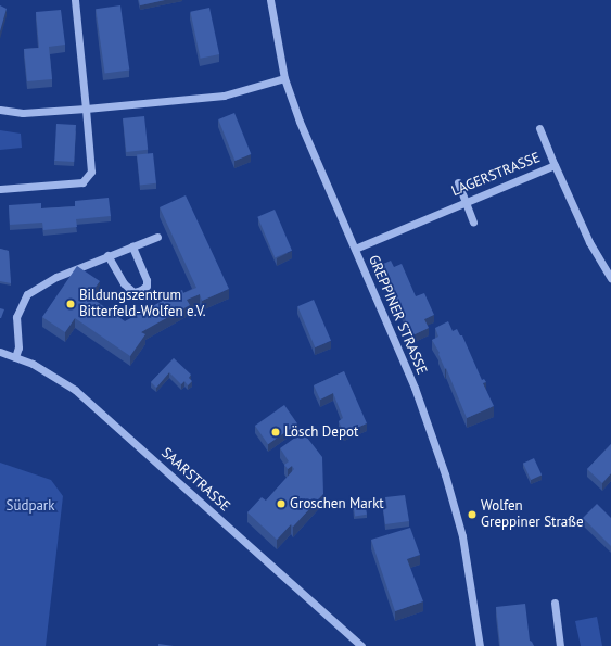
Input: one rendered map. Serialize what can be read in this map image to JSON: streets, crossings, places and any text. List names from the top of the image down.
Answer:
{
  "streets": {
    "street": ["LAGERSTRASSE", "GREPPINER STRASSE", "SAARSTRASSE"]
  },
  "crossings": [
    ["LAGERSTRASSE", "GREPPINER STRASSE"]
  ],
  "parks": ["Südpark"],
  "places": [
    "Bildungszentrum Bitterfeld-Wolfen e.V.",
    "Lösch Depot",
    "Groschen Markt",
    "Wolfen Greppiner Straße"
  ]
}
